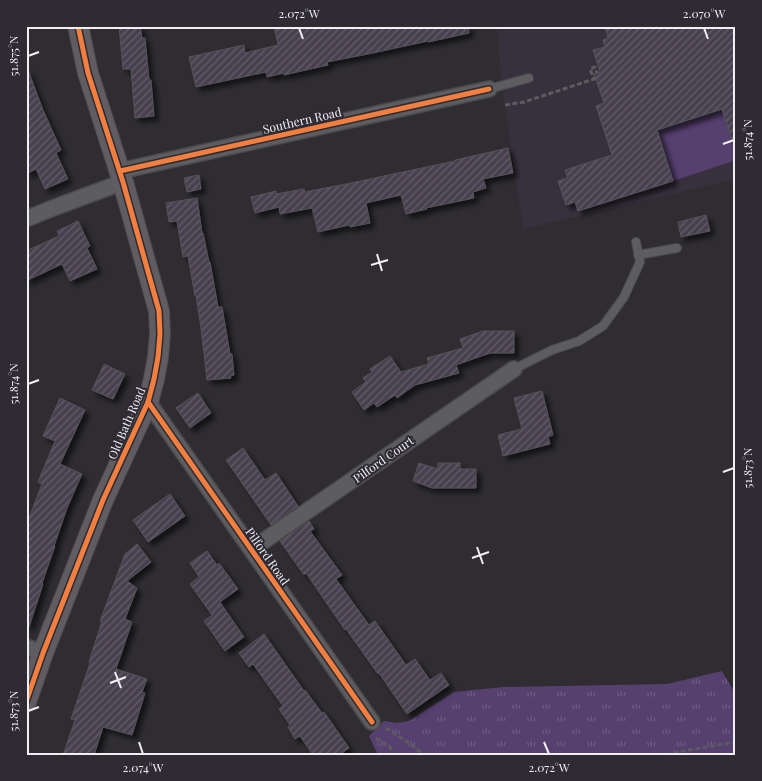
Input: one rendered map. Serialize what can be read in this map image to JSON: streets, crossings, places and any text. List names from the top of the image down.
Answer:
{
  "streets": {
    "street": [
      "Southern Road",
      "Old Bath Road",
      "Pilford Court",
      "Pilford Road"
    ]
  },
  "crossings": [
    ["Southern Road", "Old Bath Road"],
    ["Old Bath Road", "Pilford Road"],
    ["Pilford Court", "Pilford Road"]
  ],
  "coordinates": [
    "2.072°W",
    "2.070°W",
    "51.875°N",
    "51.874°N",
    "51.873°N",
    "2.074°W"
  ]
}
